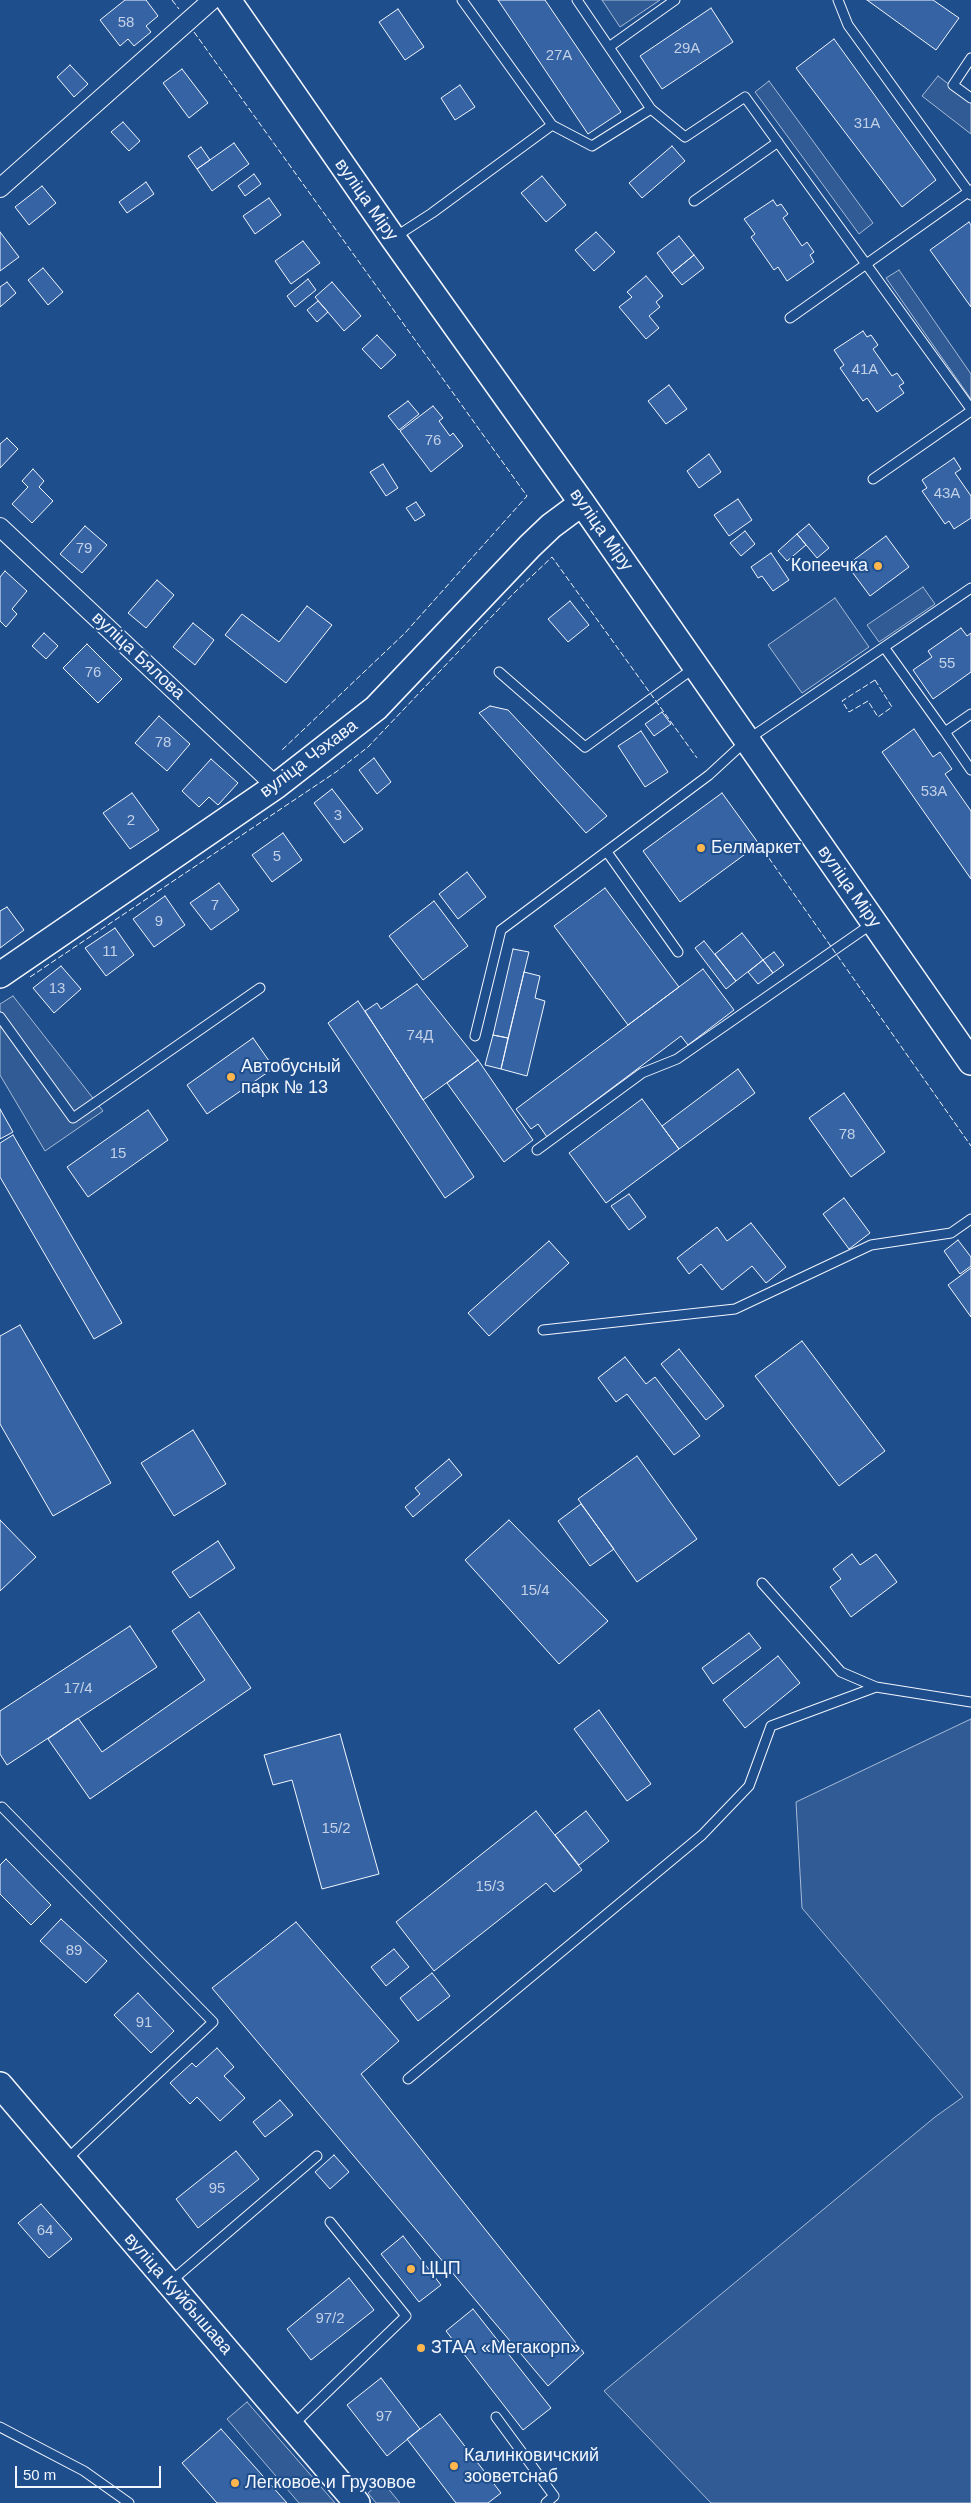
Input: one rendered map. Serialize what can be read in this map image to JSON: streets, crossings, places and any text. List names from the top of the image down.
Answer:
{
  "streets": {
    "main road": ["вуліца Міру", "вуліца Чэхава", "вуліца Куйбышава"],
    "street": ["вуліца Бялова"]
  },
  "crossings": [
    ["вуліца Міру", "вуліца Чэхава"],
    ["вуліца Бялова", "вуліца Чэхава"]
  ],
  "places": [
    "Копеечка",
    "Белмаркет",
    "Автобусный парк № 13",
    "ЦЦП",
    "ЗТАА «Мегакорп»",
    "Калинковичский зооветснаб",
    "Легковое и Грузовое"
  ],
  "house_numbers": [
    "58",
    "29А",
    "27А",
    "31А",
    "41А",
    "76",
    "43А",
    "79",
    "55",
    "76",
    "78",
    "53А",
    "3",
    "2",
    "5",
    "7",
    "9",
    "11",
    "13",
    "74Д",
    "78",
    "15",
    "15/4",
    "17/4",
    "15/2",
    "15/3",
    "89",
    "91",
    "95",
    "64",
    "97/2",
    "97"
  ],
  "scale_bar": "50 m"
}
